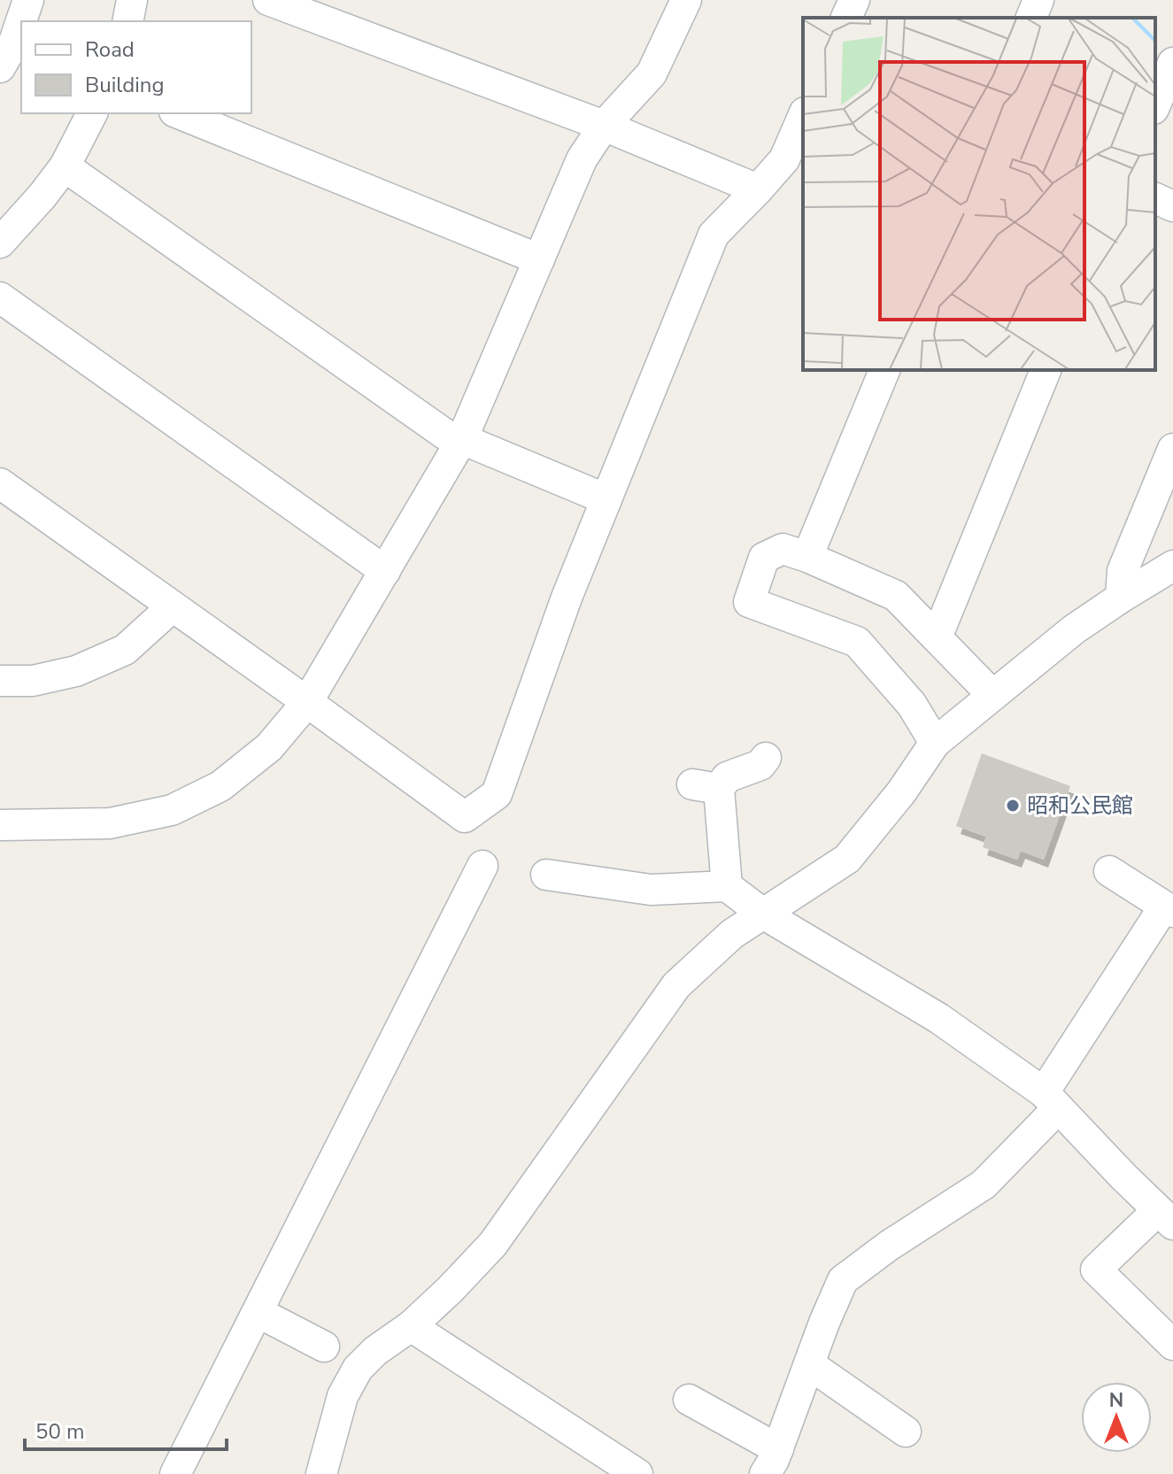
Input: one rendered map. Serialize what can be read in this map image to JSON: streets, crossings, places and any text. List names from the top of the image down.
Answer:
{
  "places": ["昭和公民館"],
  "legend": ["Road", "Building"],
  "scale_bar": "50 m",
  "north": "top"
}
